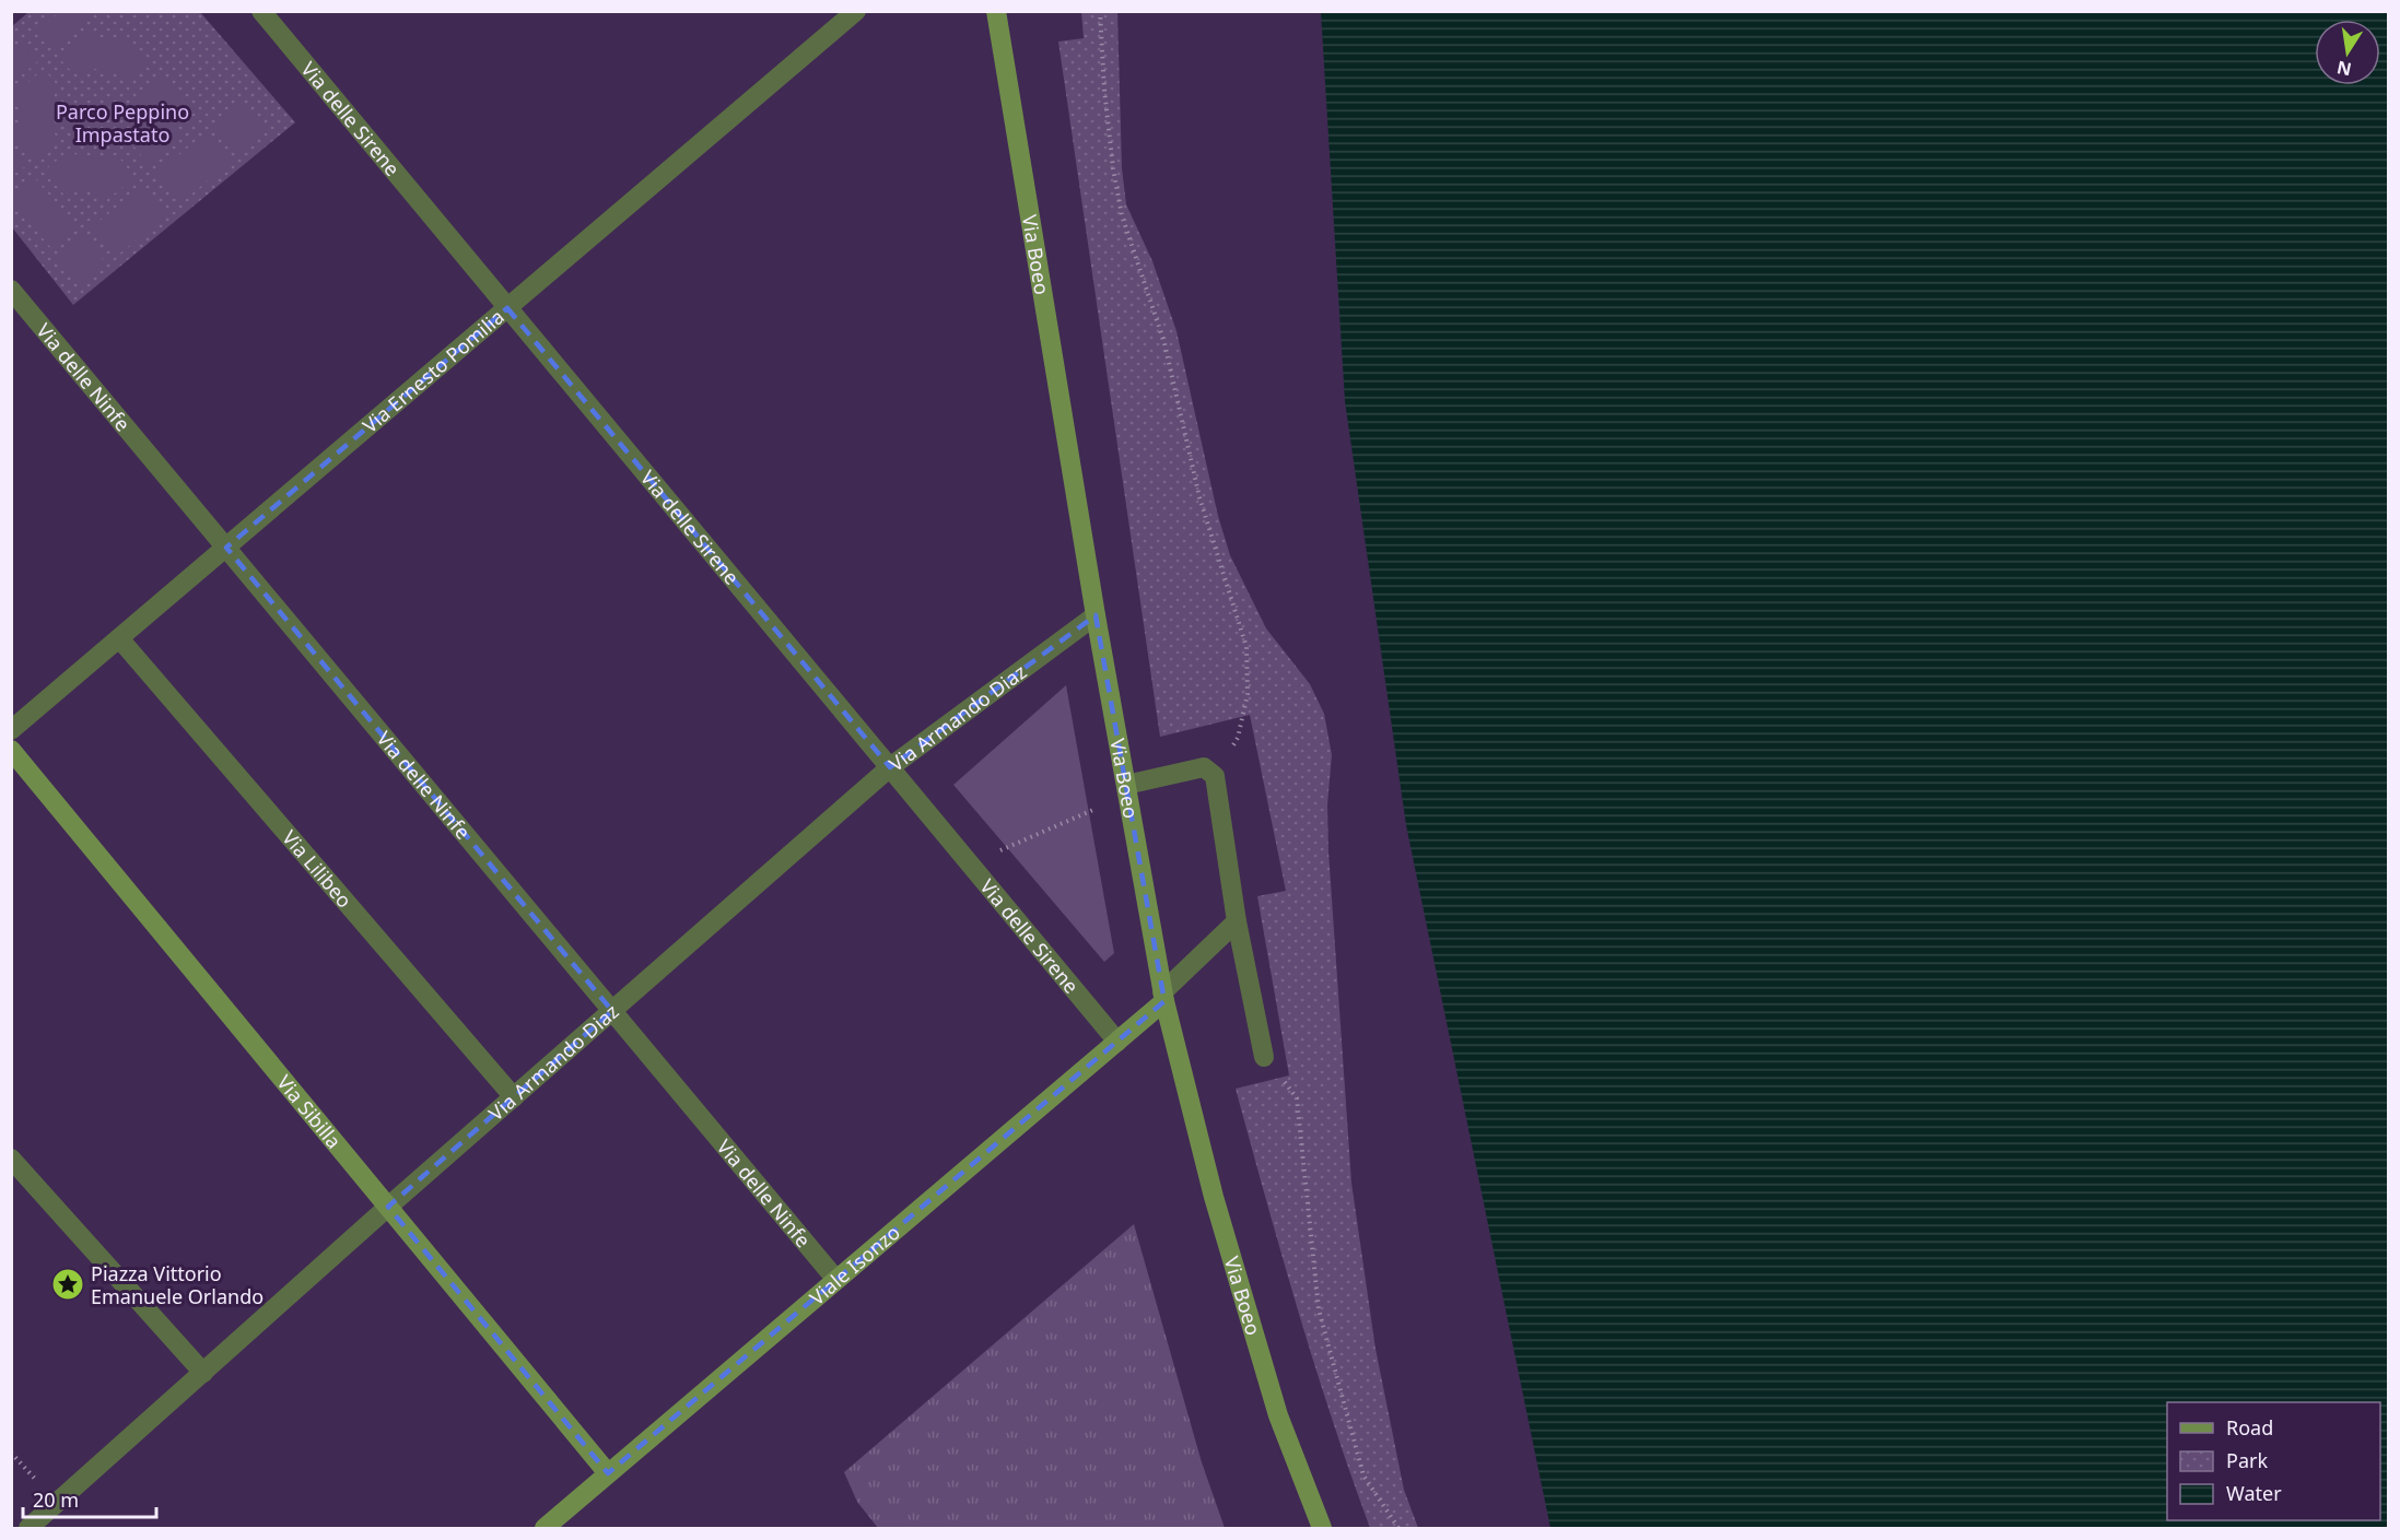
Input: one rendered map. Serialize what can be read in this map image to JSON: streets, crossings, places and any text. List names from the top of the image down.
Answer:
{
  "streets": {
    "street": [
      "Via delle Sirene",
      "Via Boeo",
      "Via Ernesto Pomilia",
      "Via delle Ninfe",
      "Via Armando Diaz",
      "Via Lilibeo",
      "Via Sibilla",
      "Viale Isonzo"
    ]
  },
  "crossings": [
    ["Via delle Sirene", "Via Ernesto Pomilia"],
    ["Via delle Sirene", "Via Armando Diaz"],
    ["Via delle Sirene", "Viale Isonzo"],
    ["Via Boeo", "Via Armando Diaz"],
    ["Via Boeo", "Viale Isonzo"],
    ["Via Ernesto Pomilia", "Via delle Ninfe"],
    ["Via Ernesto Pomilia", "Via Lilibeo"],
    ["Via delle Ninfe", "Via Armando Diaz"],
    ["Via delle Ninfe", "Viale Isonzo"],
    ["Via Armando Diaz", "Via Lilibeo"],
    ["Via Armando Diaz", "Via Sibilla"],
    ["Via Sibilla", "Viale Isonzo"]
  ],
  "parks": ["Parco Peppino Impastato"],
  "places": {
    "place": ["Piazza Vittorio Emanuele Orlando"]
  },
  "legend": ["Road", "Park", "Water"],
  "scale_bar": "20 m",
  "north": "bottom"
}
